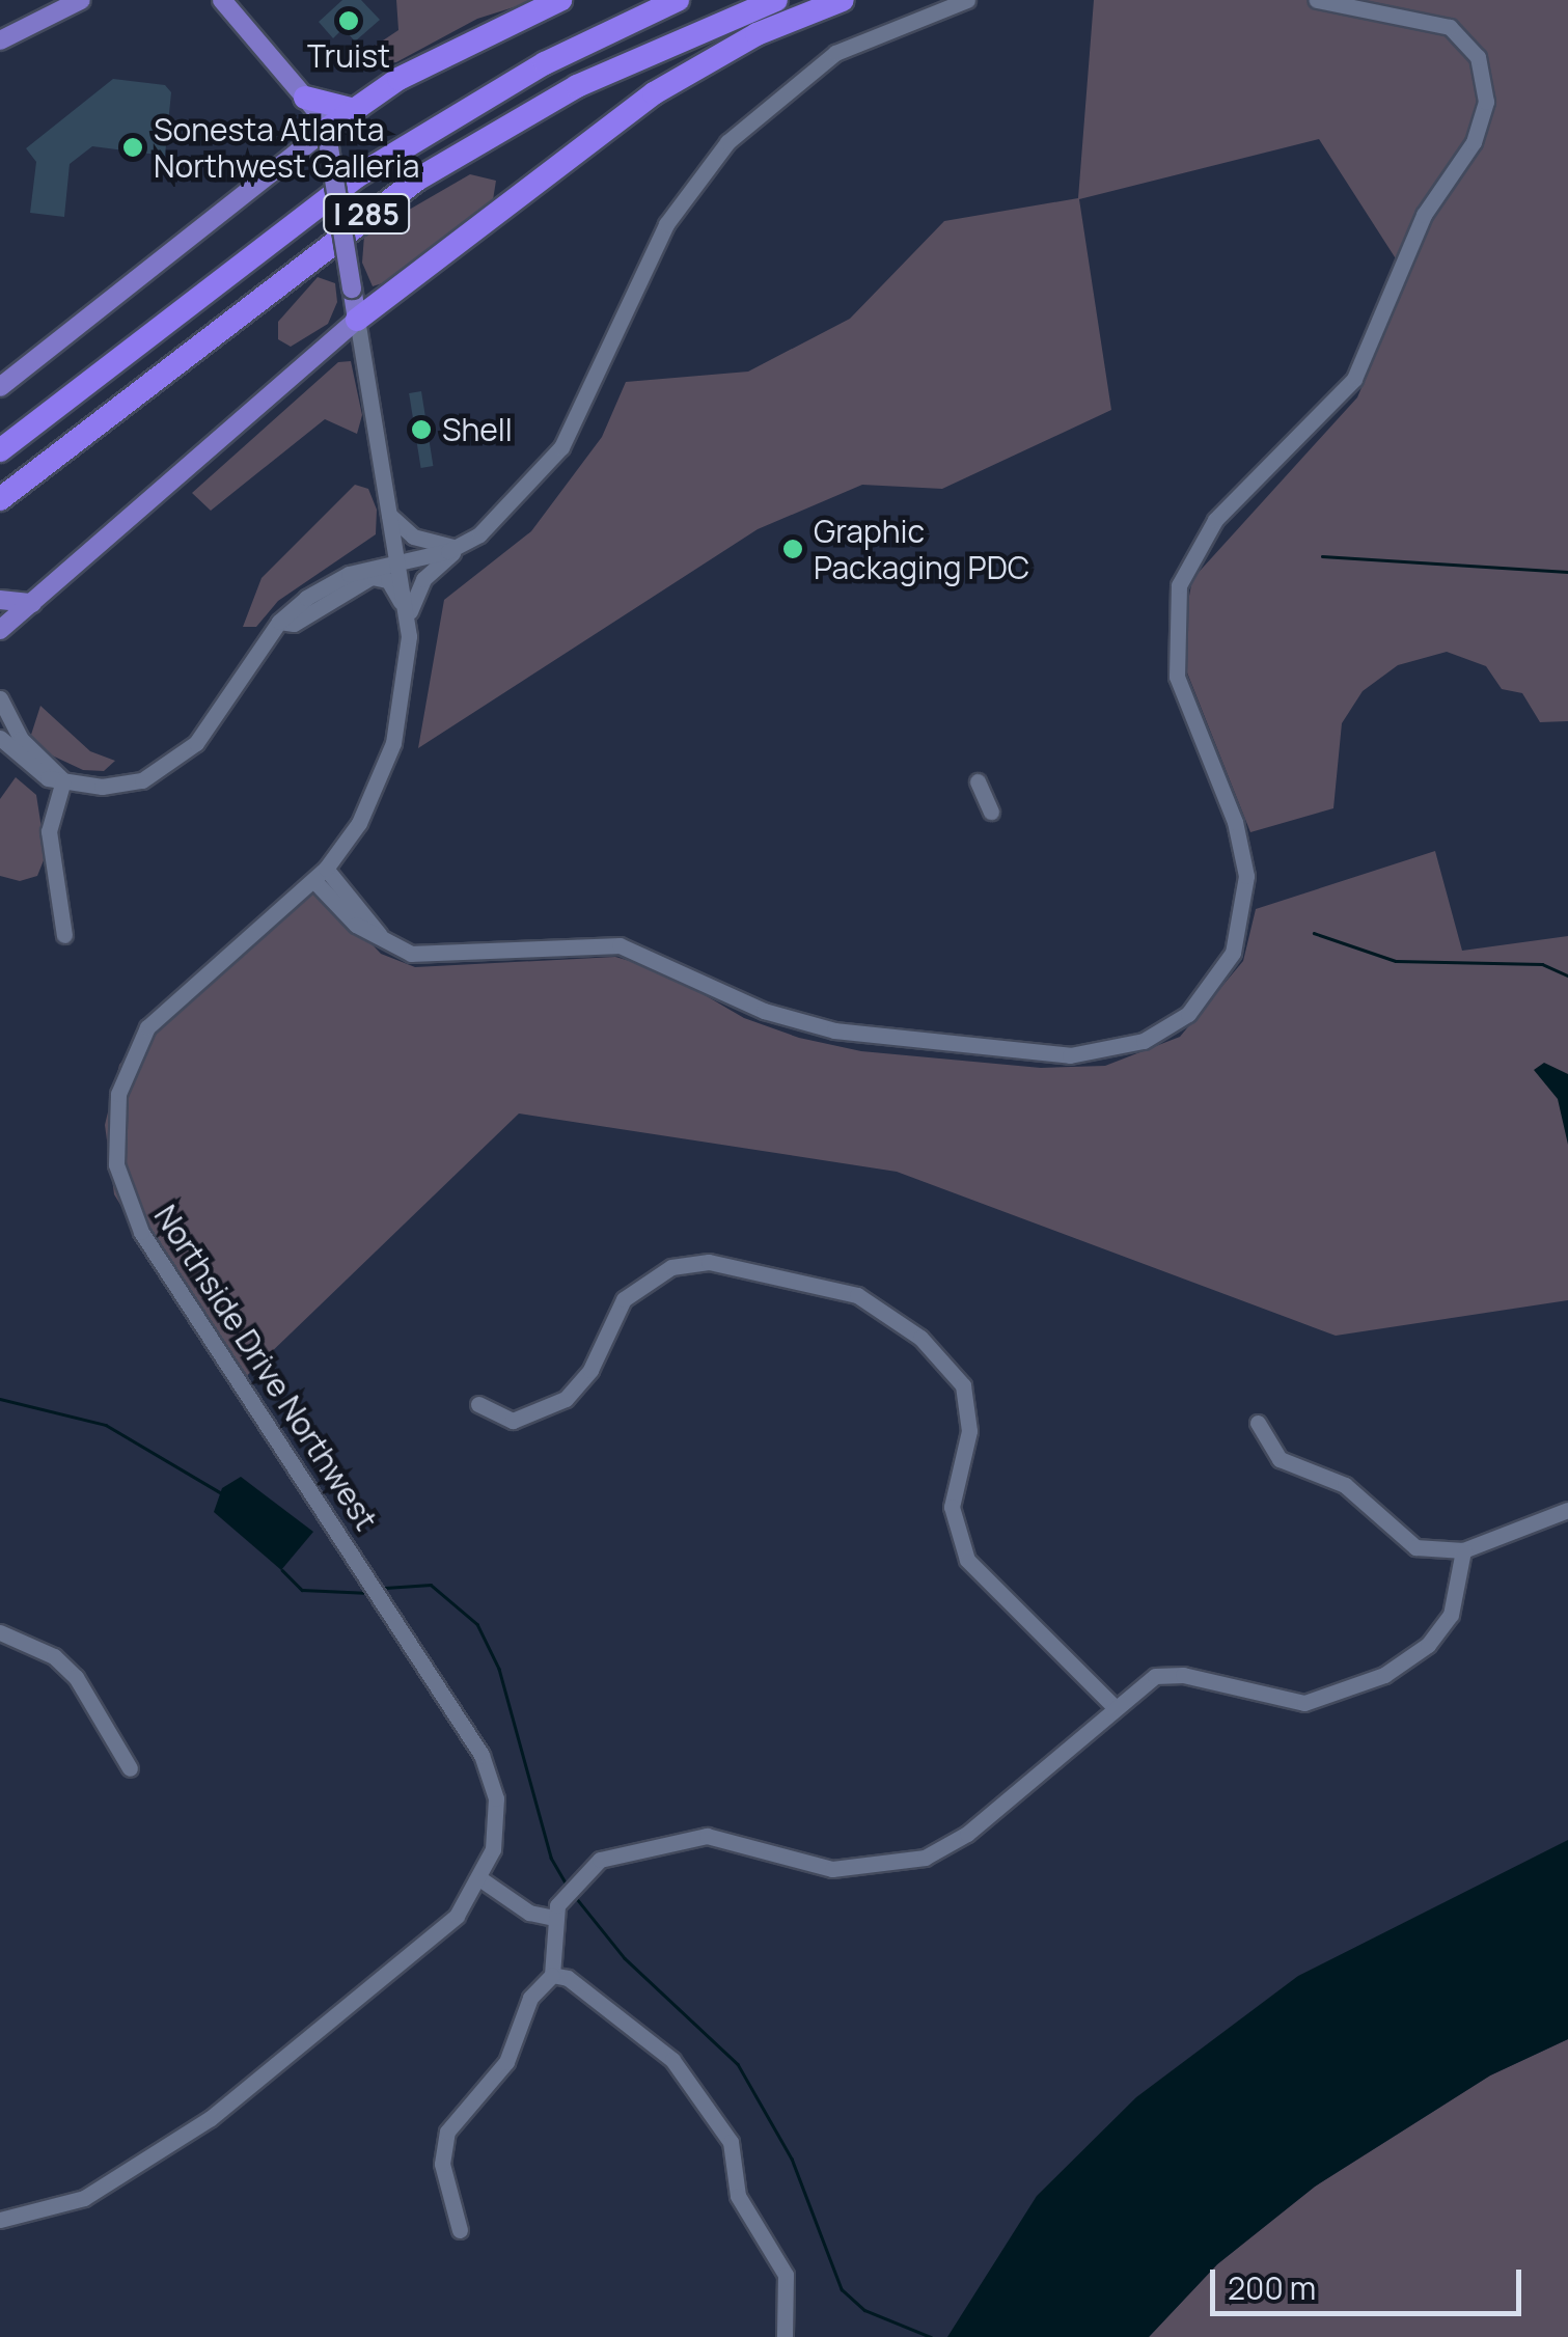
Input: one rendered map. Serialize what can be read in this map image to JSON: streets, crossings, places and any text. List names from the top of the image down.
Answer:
{
  "streets": {
    "highway": ["I 285"],
    "main road": ["Northside Drive Northwest"]
  },
  "places": [
    "Truist",
    "Sonesta Atlanta Northwest Galleria",
    "Shell",
    "Graphic Packaging PDC"
  ],
  "scale_bar": "200 m"
}
